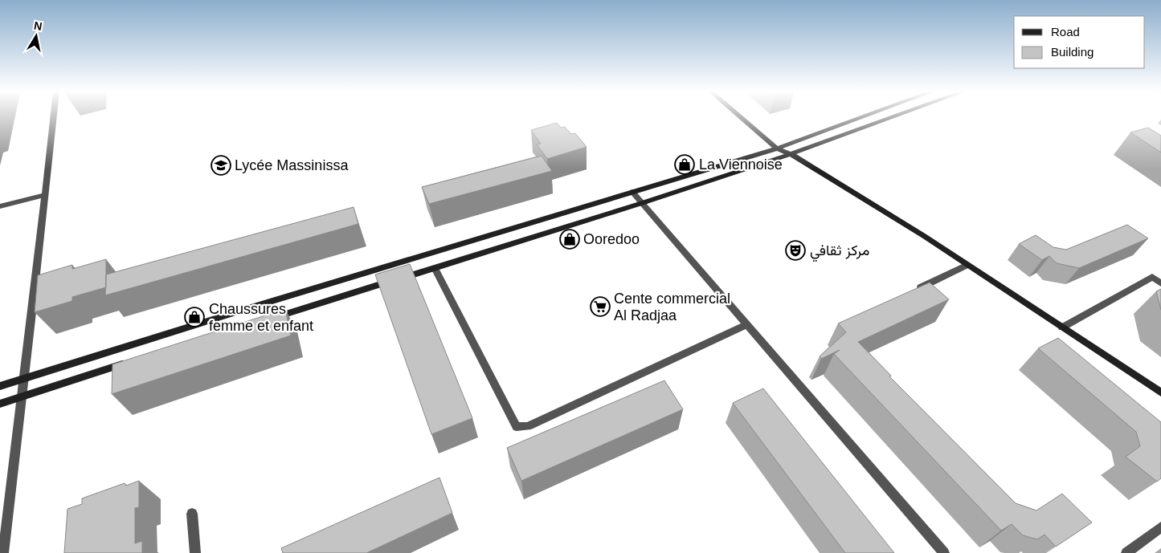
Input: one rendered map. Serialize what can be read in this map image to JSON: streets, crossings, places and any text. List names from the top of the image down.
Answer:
{
  "places": {
    "shop": ["La Viennoise", "Ooredoo", "Chaussures femme et enfant"],
    "school or university": ["Lycée Massinissa"],
    "theatre": ["مركز ثقافي"],
    "supermarket": ["Cente commercial Al Radjaa"]
  },
  "legend": ["Road", "Building"],
  "north": "top"
}
